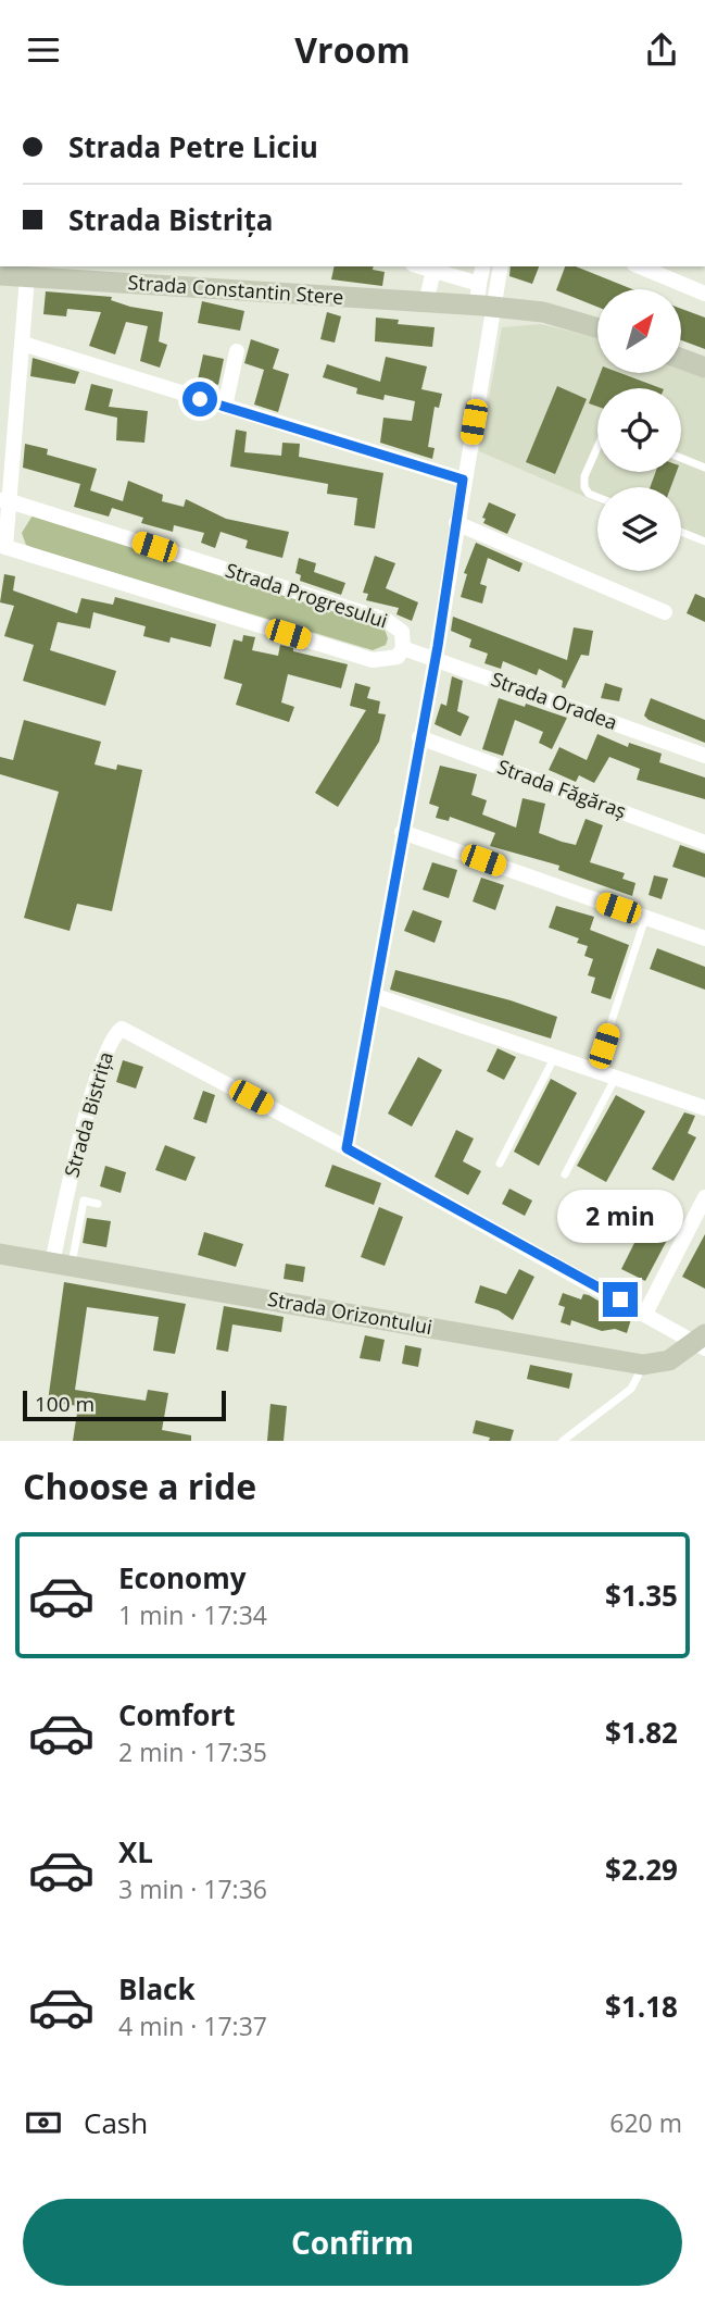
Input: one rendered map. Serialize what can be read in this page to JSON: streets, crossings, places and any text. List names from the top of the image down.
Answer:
{
  "streets": {
    "main road": ["Strada Constantin Stere", "Strada Orizontului"],
    "street": [
      "Strada Progresului",
      "Strada Oradea",
      "Strada Făgăraș",
      "Strada Bistrița"
    ]
  },
  "crossings": [
    ["Strada Progresului", "Strada Oradea"],
    ["Strada Bistrița", "Strada Orizontului"]
  ],
  "scale_bar": "100 m",
  "north": "top right",
  "page": {
    "header": "Vroom",
    "banner": ["Strada Petre Liciu", "Strada Bistrița"],
    "bubble": "2 min",
    "scale": "100 m",
    "heading": "Choose a ride",
    "list": [
      {
        "name": "Economy",
        "note": "1 min · 17:34",
        "value": "$1.35"
      },
      {
        "name": "Comfort",
        "note": "2 min · 17:35",
        "value": "$1.82"
      },
      {
        "name": "XL",
        "note": "3 min · 17:36",
        "value": "$2.29"
      },
      {
        "name": "Black",
        "note": "4 min · 17:37",
        "value": "$1.18"
      }
    ],
    "pay": ["Cash", "620 m"],
    "buttons": "Confirm"
  }
}
